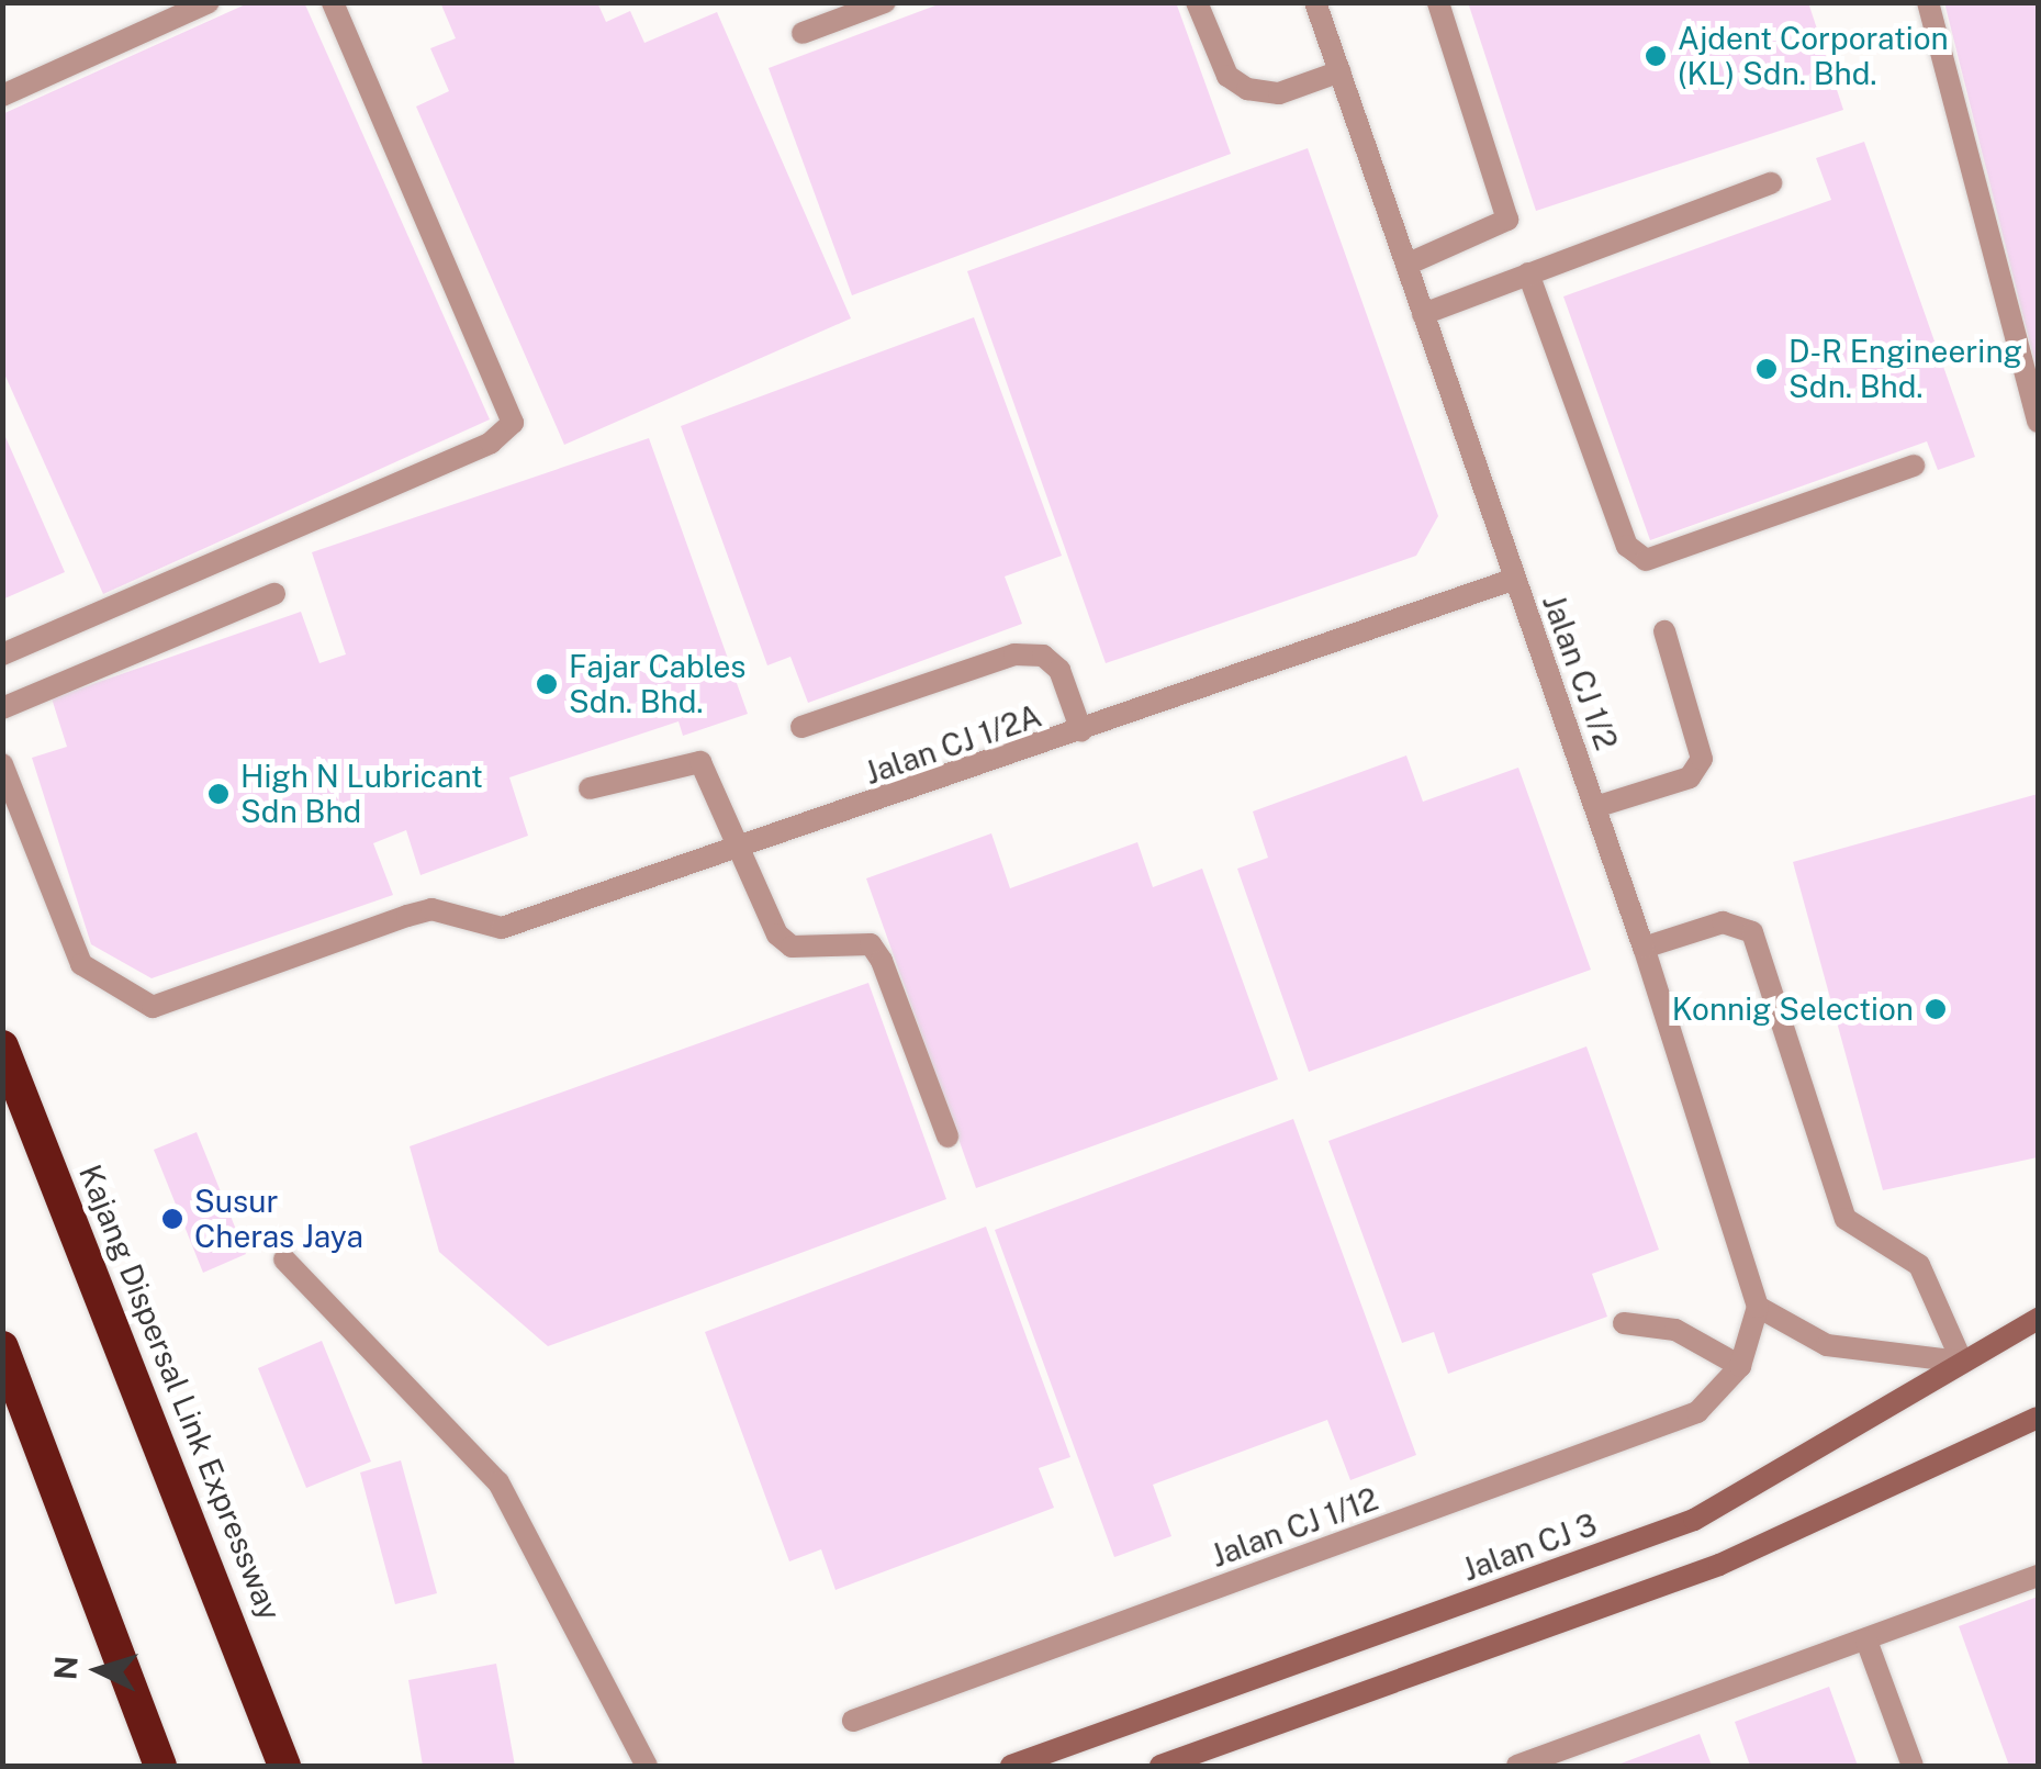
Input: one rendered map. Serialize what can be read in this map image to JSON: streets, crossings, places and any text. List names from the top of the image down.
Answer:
{
  "streets": {
    "highway": ["Kajang Dispersal Link Expressway"],
    "street": [
      "Jalan CJ 1/2",
      "Jalan CJ 1/2A",
      "Jalan CJ 1/12",
      "Jalan CJ 3"
    ]
  },
  "crossings": [
    ["Jalan CJ 1/2", "Jalan CJ 1/2A"]
  ],
  "places": [
    "Ajdent Corporation (KL) Sdn. Bhd.",
    "D-R Engineering Sdn. Bhd.",
    "Fajar Cables Sdn. Bhd.",
    "High N Lubricant Sdn Bhd",
    "Konnig Selection",
    "Susur Cheras Jaya"
  ],
  "north": "left"
}
